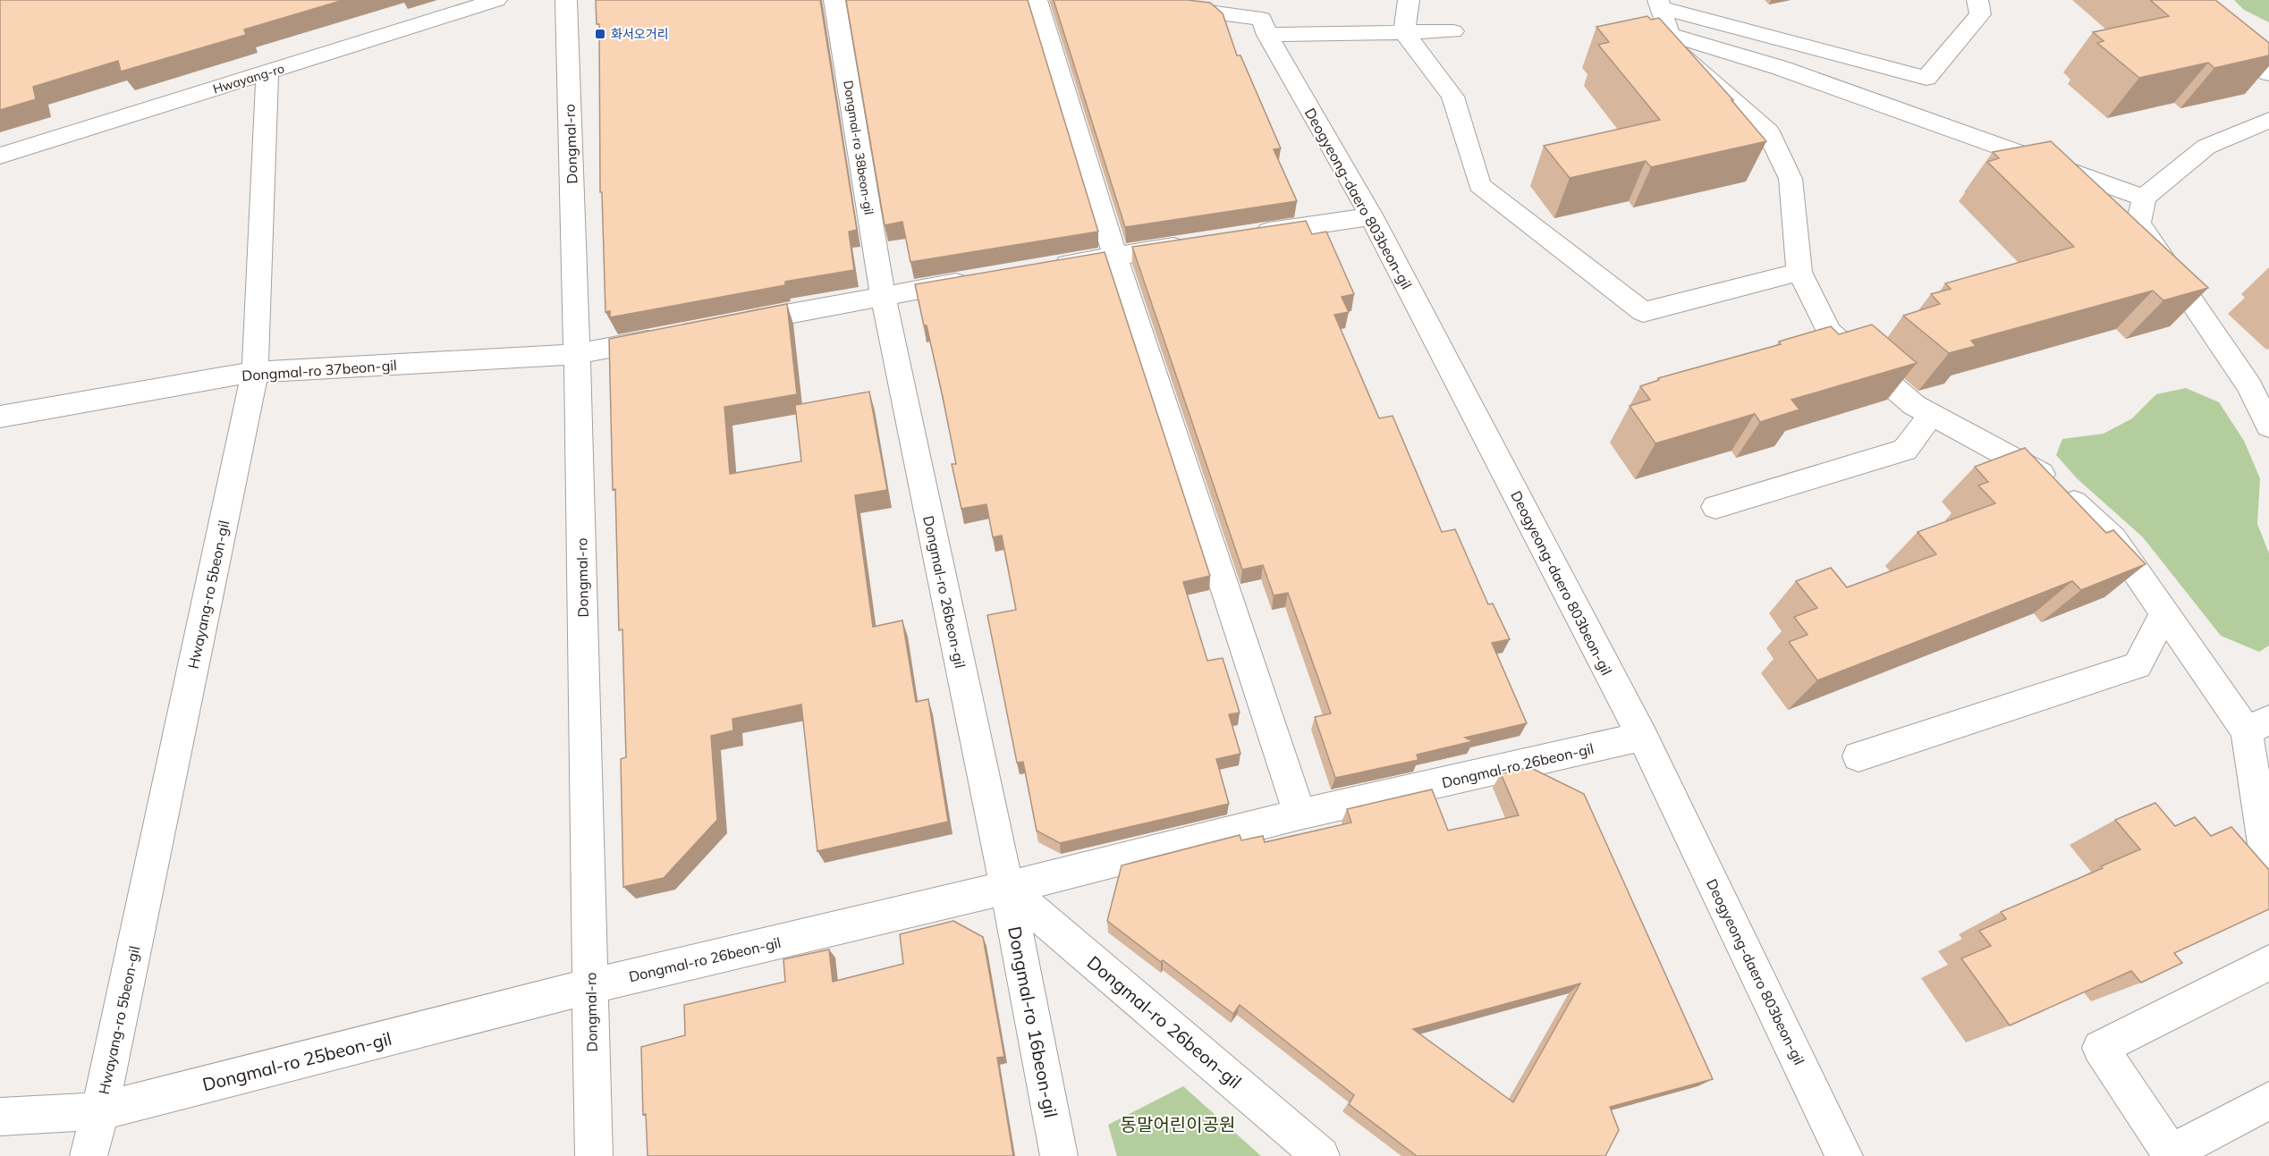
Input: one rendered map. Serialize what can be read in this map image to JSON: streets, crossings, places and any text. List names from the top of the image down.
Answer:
{
  "streets": {
    "street": [
      "Hwayang-ro",
      "Dongmal-ro",
      "Dongmal-ro 38beon-gil",
      "Deogyeong-daero 803beon-gil",
      "Dongmal-ro 37beon-gil",
      "Dongmal-ro 26beon-gil",
      "Hwayang-ro 5beon-gil",
      "Dongmal-ro 16beon-gil",
      "Dongmal-ro 25beon-gil"
    ]
  },
  "crossings": [
    ["Hwayang-ro", "Hwayang-ro 5beon-gil"],
    ["Dongmal-ro", "Dongmal-ro 37beon-gil"],
    ["Dongmal-ro", "Dongmal-ro 26beon-gil"],
    ["Dongmal-ro", "Dongmal-ro 25beon-gil"],
    ["Dongmal-ro 38beon-gil", "Dongmal-ro 26beon-gil"],
    ["Deogyeong-daero 803beon-gil", "Dongmal-ro 26beon-gil"],
    ["Dongmal-ro 37beon-gil", "Hwayang-ro 5beon-gil"],
    ["Dongmal-ro 26beon-gil", "Dongmal-ro 16beon-gil"],
    ["Dongmal-ro 26beon-gil", "Dongmal-ro 25beon-gil"],
    ["Hwayang-ro 5beon-gil", "Dongmal-ro 25beon-gil"]
  ],
  "parks": ["동말어린이공원"],
  "places": {
    "transit": ["화서오거리"]
  }
}
